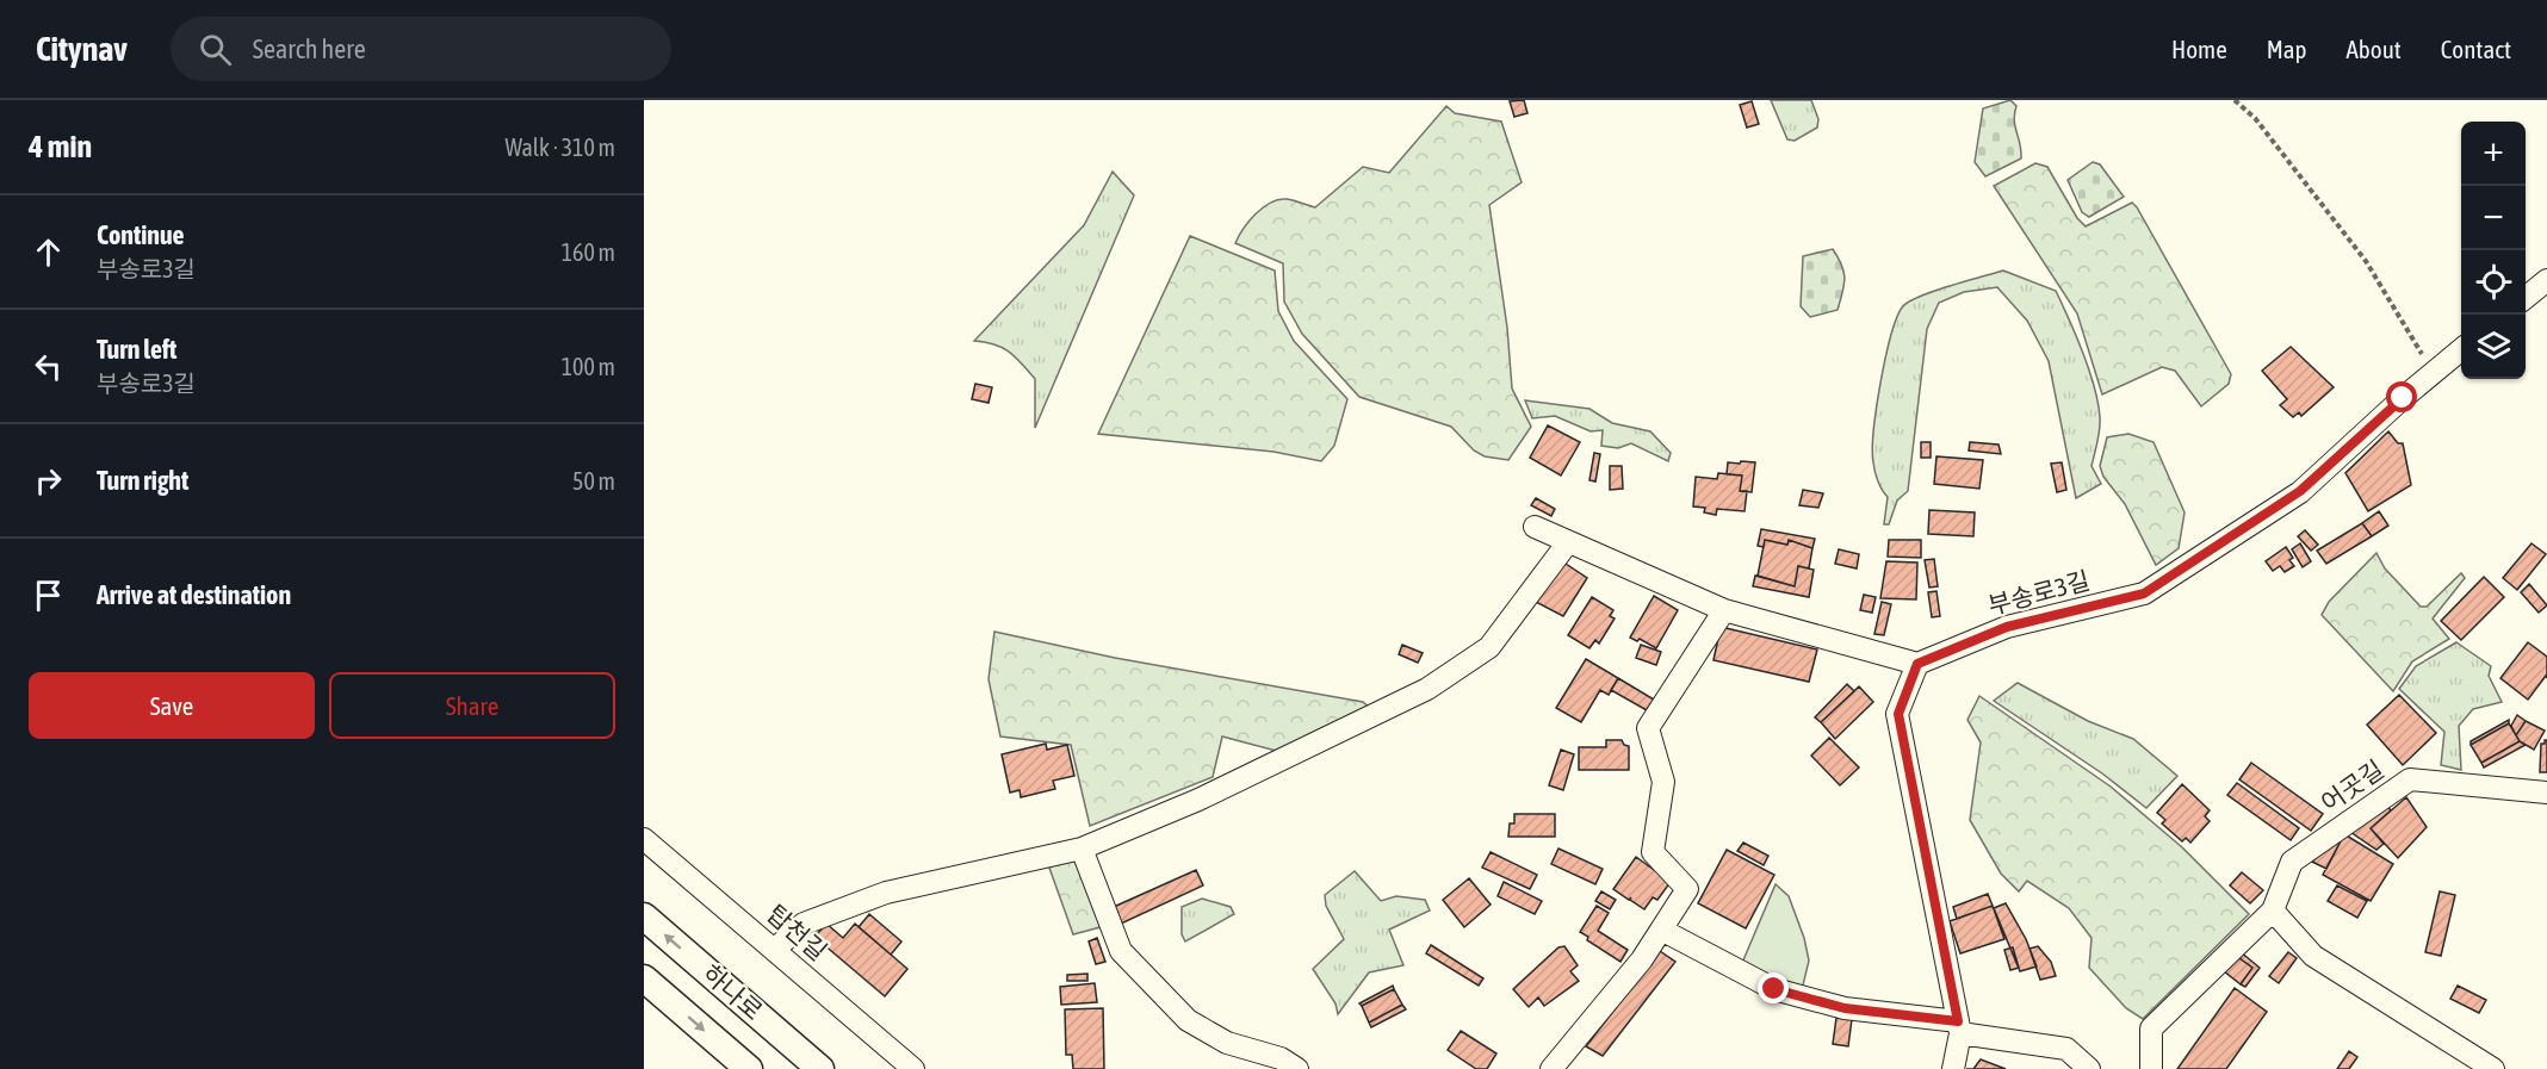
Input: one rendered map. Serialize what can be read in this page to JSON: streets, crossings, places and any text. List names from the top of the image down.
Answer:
{
  "streets": {
    "street": [
      "부송로3길",
      "어곳길",
      "탑천길",
      "하나로"
    ]
  },
  "page": {
    "header": "Citynav",
    "search": "Search here",
    "nav": [
      "Home",
      "Map",
      "About",
      "Contact"
    ],
    "heading": ["4 min", "Walk · 310 m"],
    "map_buttons": ["+", "−"],
    "list": [
      ["Continue", "부송로3길", "160 m"],
      ["Turn left", "부송로3길", "100 m"],
      ["Turn right", "50 m"],
      "Arrive at destination"
    ],
    "buttons": ["Save", "Share"]
  }
}
